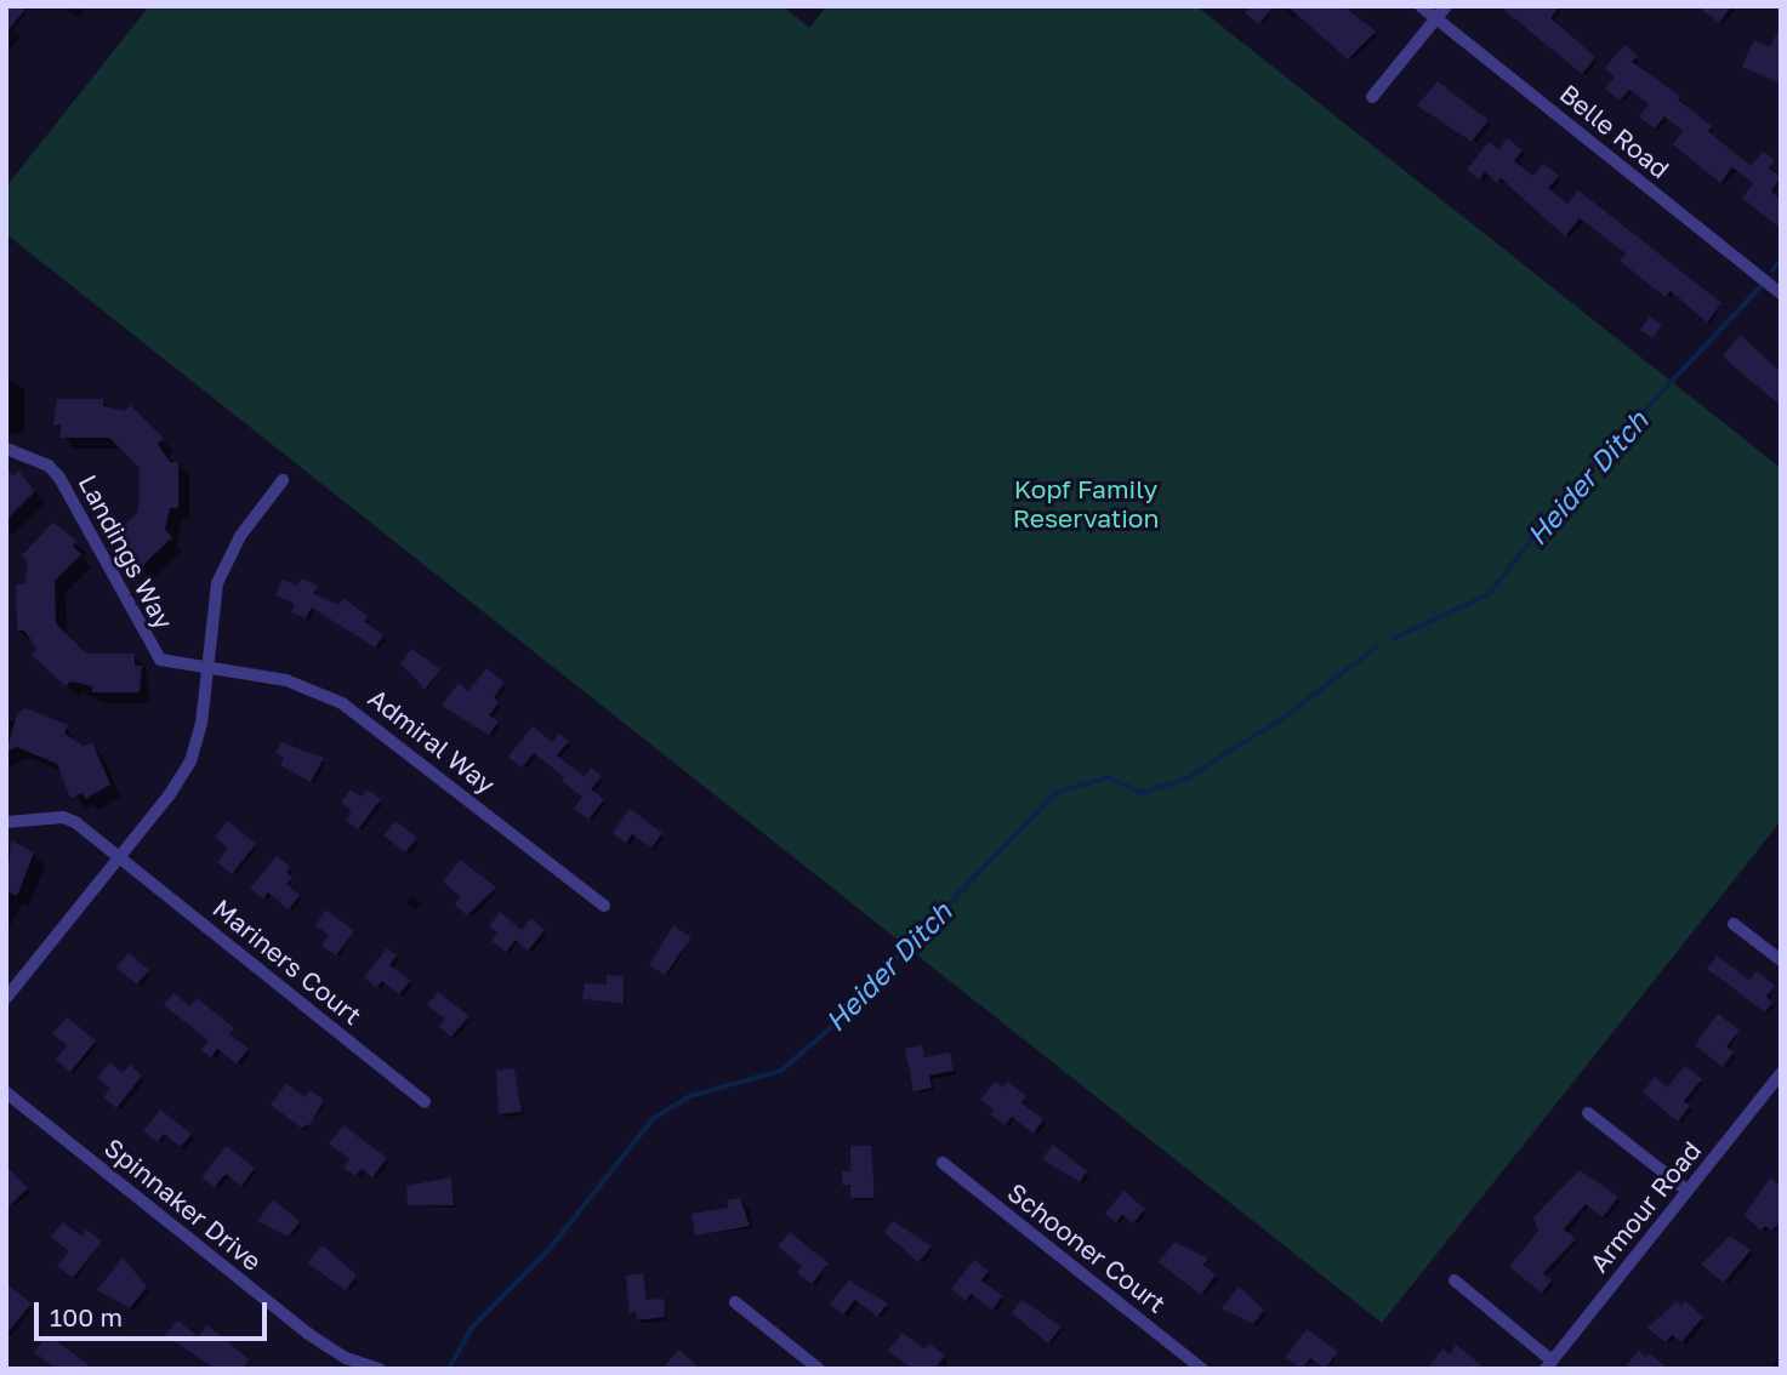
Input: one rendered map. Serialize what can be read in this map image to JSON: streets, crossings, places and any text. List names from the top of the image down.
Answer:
{
  "streets": {
    "street": [
      "Belle Road",
      "Landings Way",
      "Admiral Way",
      "Mariners Court",
      "Spinnaker Drive",
      "Armour Road",
      "Schooner Court"
    ]
  },
  "crossings": [
    ["Landings Way", "Admiral Way"]
  ],
  "water": ["Heider Ditch"],
  "parks": ["Kopf Family Reservation"],
  "scale_bar": "100 m"
}
